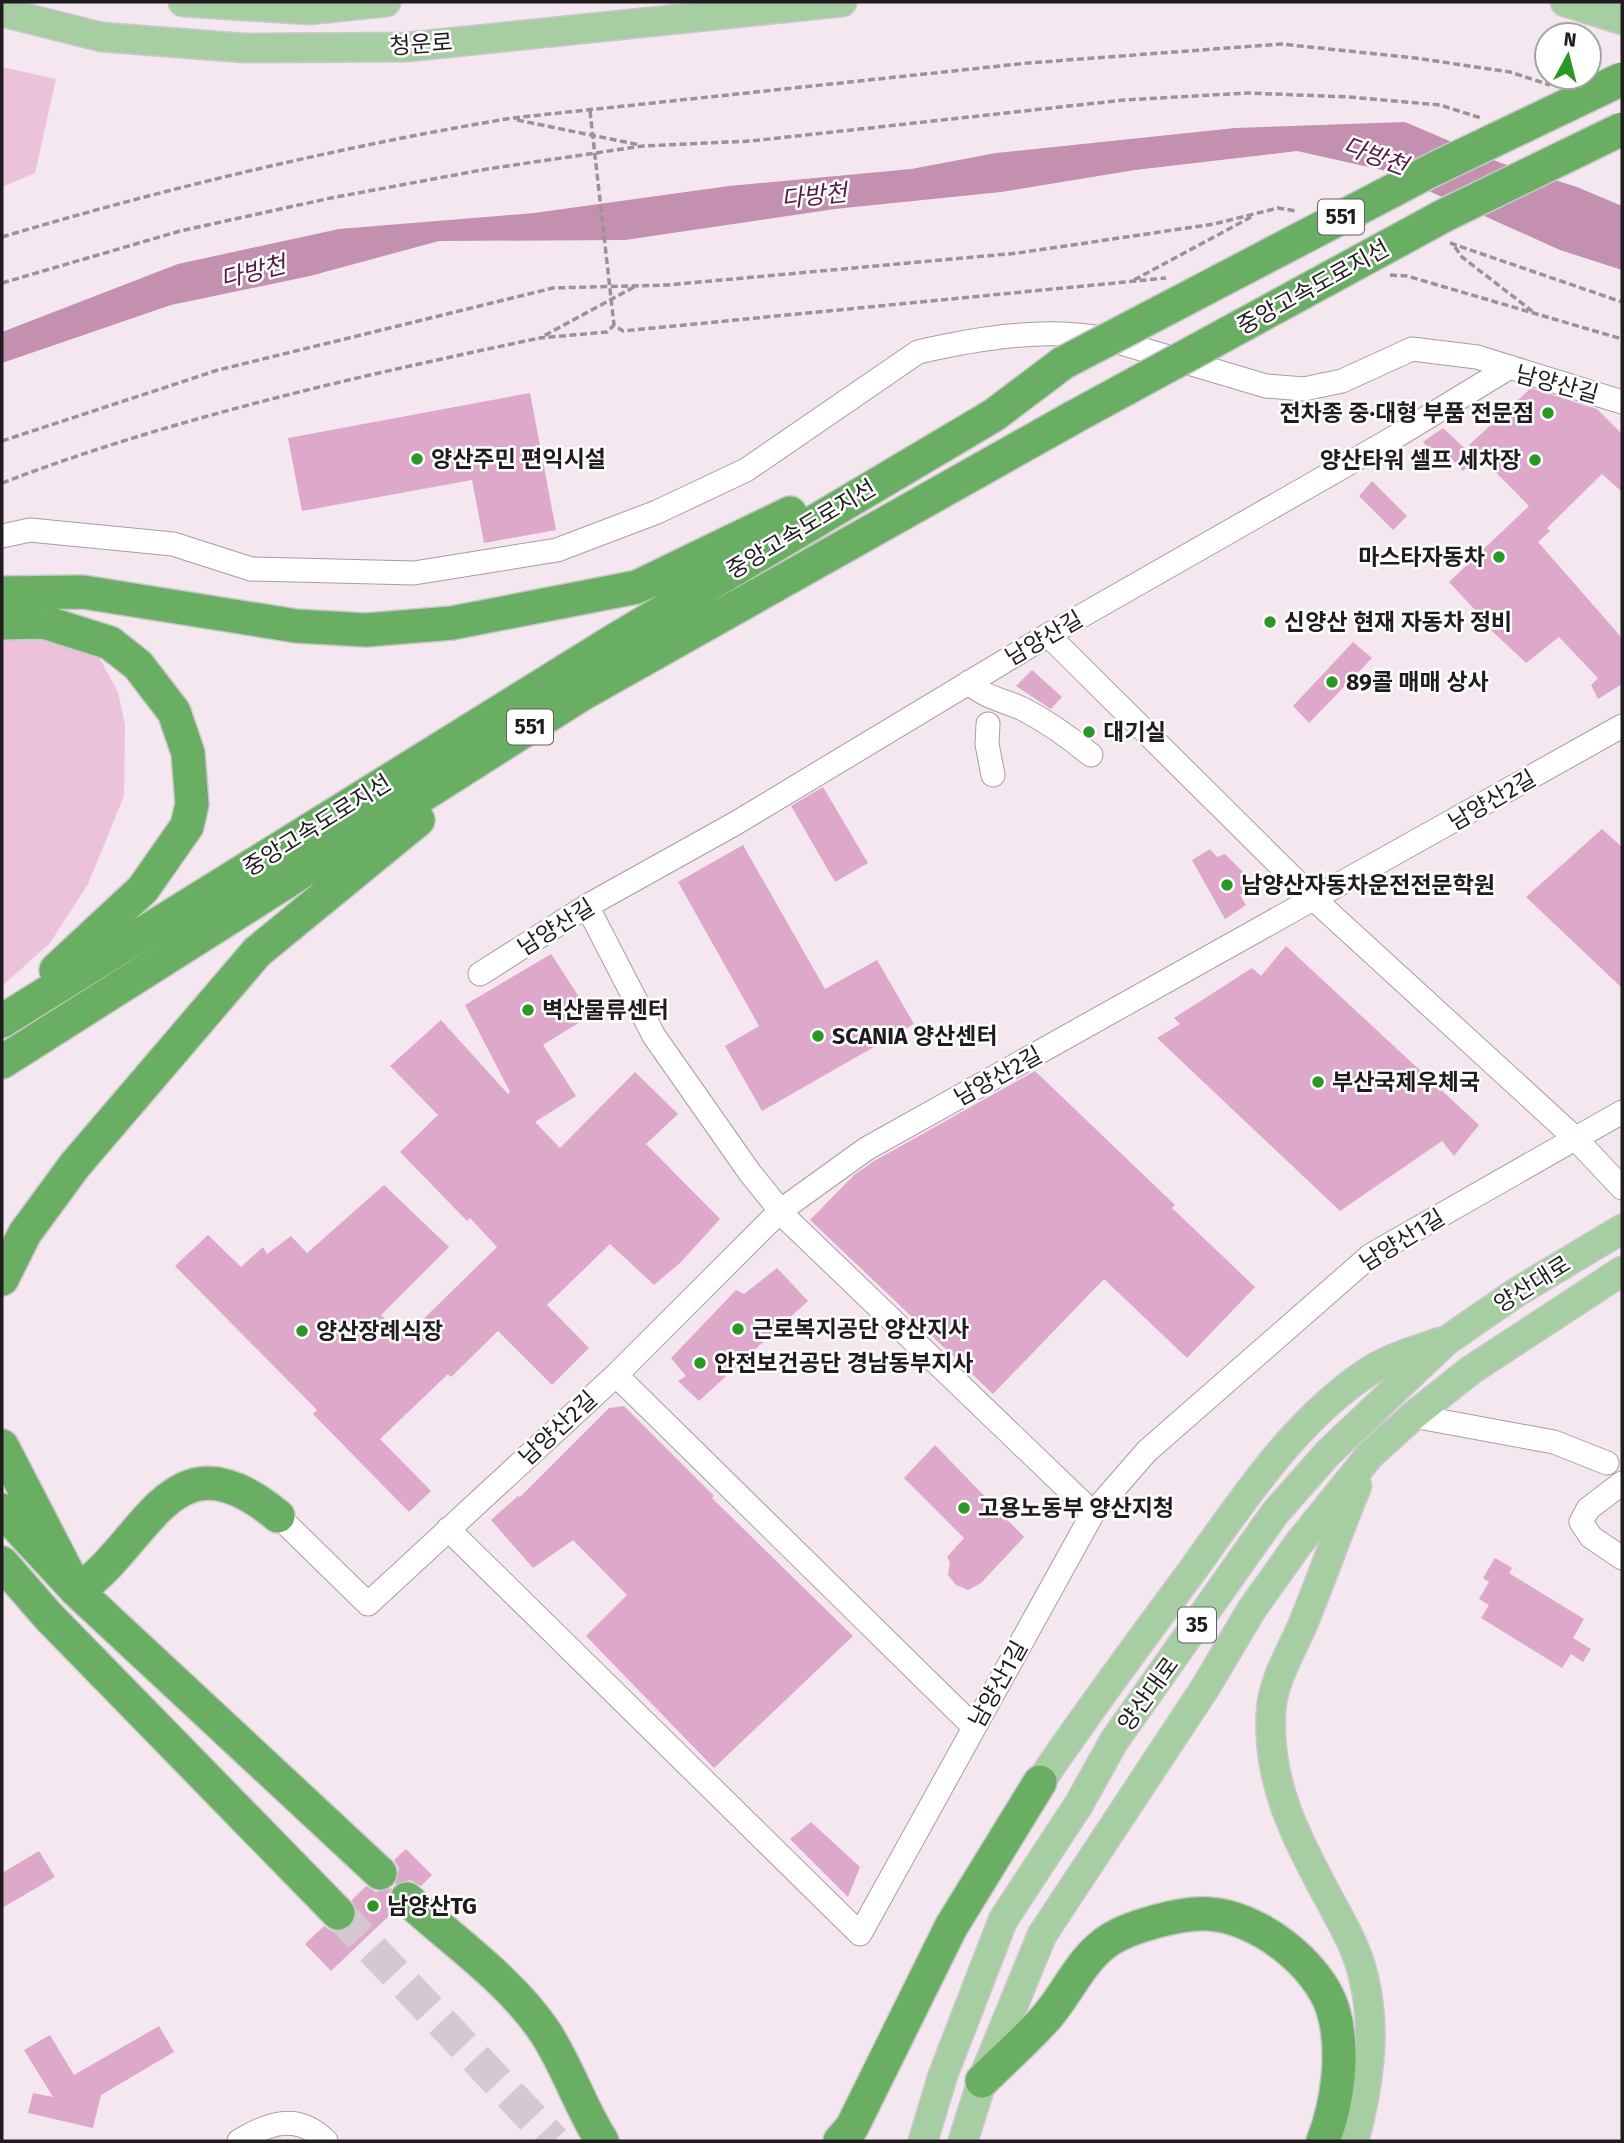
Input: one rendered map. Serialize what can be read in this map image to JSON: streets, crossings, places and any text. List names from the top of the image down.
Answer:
{
  "streets": {
    "highway": ["551", "중앙고속도로지선"],
    "main road": ["청운로", "양산대로", "35"],
    "street": ["남양산길", "남양산2길", "남양산1길"]
  },
  "crossings": [
    ["남양산2길", "남양산1길"]
  ],
  "water": ["다방천"],
  "places": [
    "전차종 중·대형 부품 전문점",
    "양산주민 편익시설",
    "양산타워 셀프 세차장",
    "마스타자동차",
    "신양산 현재 자동차 정비",
    "89콜 매매 상사",
    "대기실",
    "남양산자동차운전전문학원",
    "벽산물류센터",
    "SCANIA 양산센터",
    "부산국제우체국",
    "근로복지공단 양산지사",
    "양산장례식장",
    "안전보건공단 경남동부지사",
    "고용노동부 양산지청",
    "남양산TG"
  ],
  "north": "top"
}
